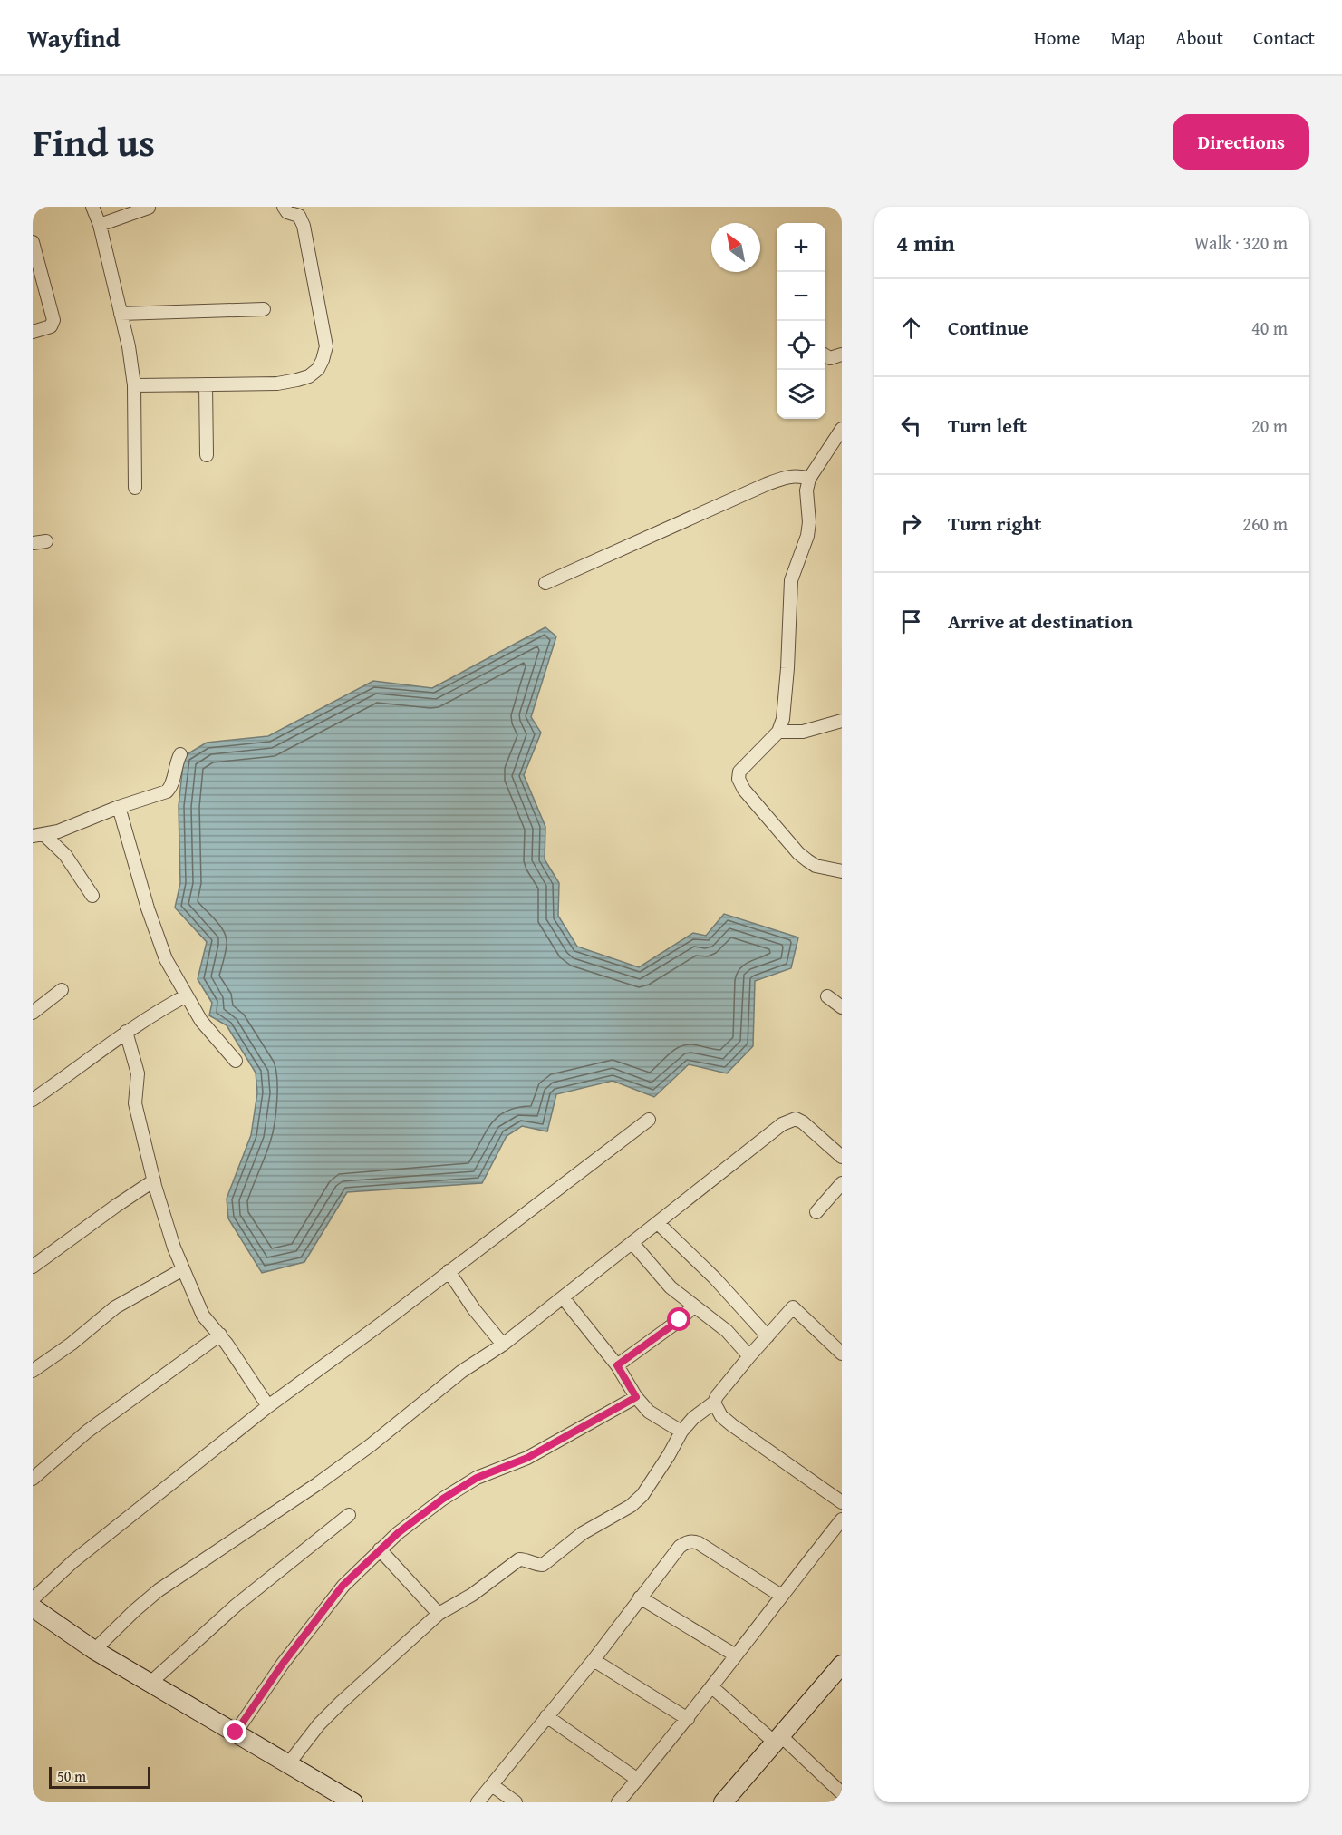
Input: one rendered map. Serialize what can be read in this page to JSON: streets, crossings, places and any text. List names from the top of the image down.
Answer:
{
  "scale_bar": "50 m",
  "north": "top left",
  "page": {
    "header": "Wayfind",
    "nav": [
      "Home",
      "Map",
      "About",
      "Contact"
    ],
    "title": "Find us",
    "buttons": "Directions",
    "heading": ["4 min", "Walk · 320 m"],
    "map_buttons": ["+", "−"],
    "list": [
      ["Continue", "40 m"],
      ["Turn left", "20 m"],
      ["Turn right", "260 m"],
      "Arrive at destination"
    ],
    "scale": "50 m"
  }
}
